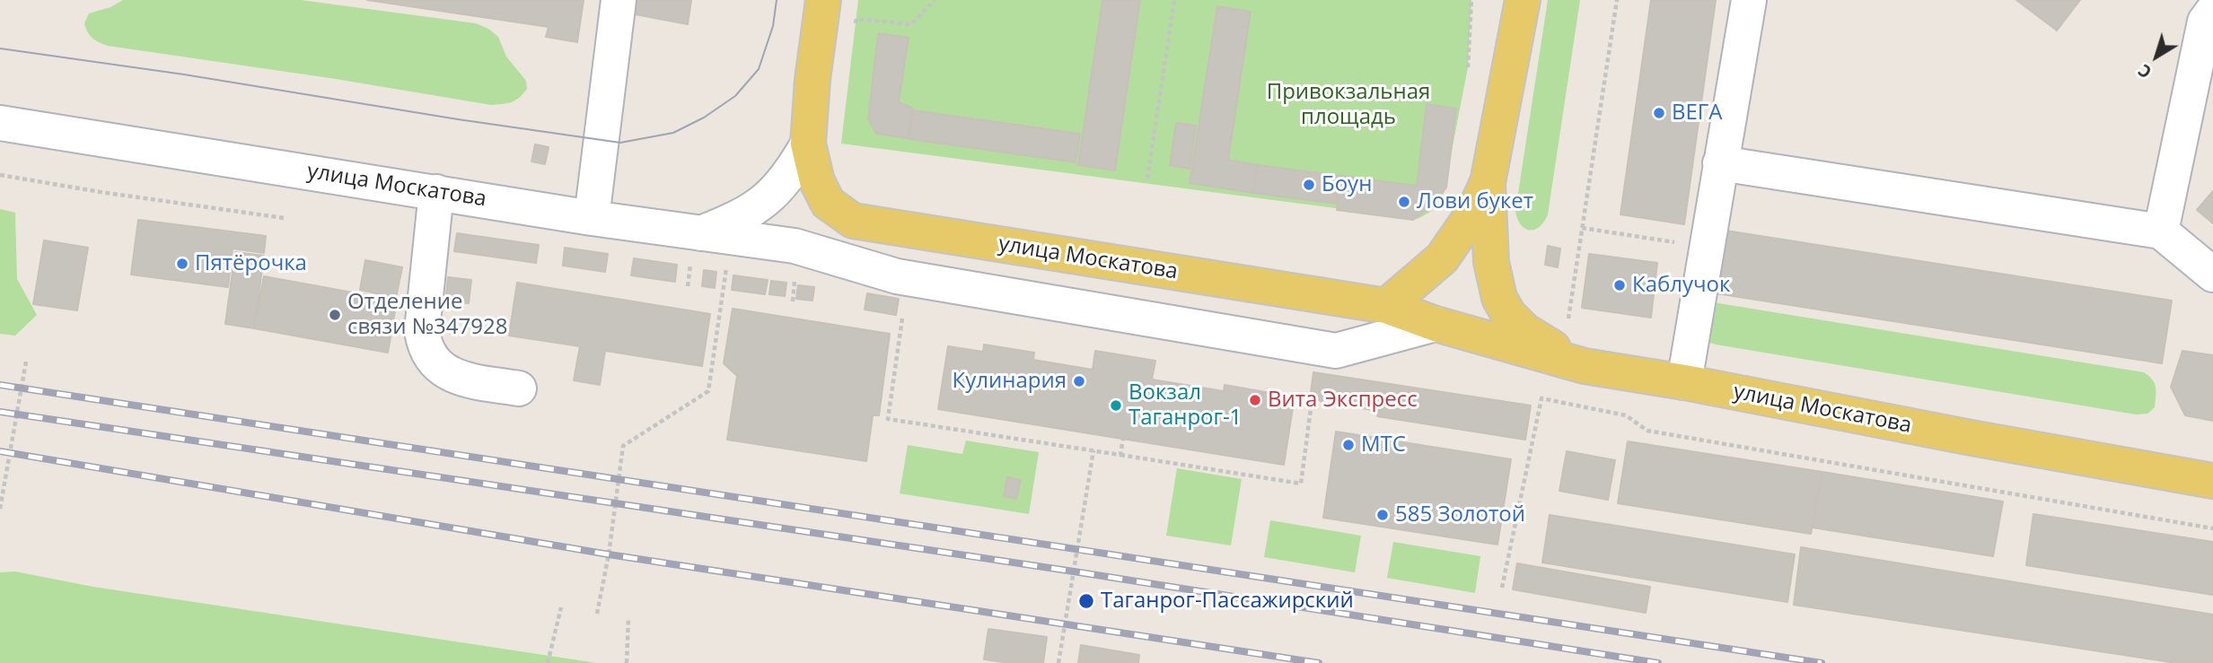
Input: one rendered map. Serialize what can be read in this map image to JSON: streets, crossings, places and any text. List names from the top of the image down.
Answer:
{
  "streets": {
    "main road": ["улица Москатова"]
  },
  "parks": ["Привокзальная площадь"],
  "places": [
    "ВЕГА",
    "Боун",
    "Лови букет",
    "Пятёрочка",
    "Каблучок",
    "Отделение связи №347928",
    "Кулинария",
    "Вита Экспресс",
    "Вокзал Таганрог-1",
    "МТС",
    "585 Золотой",
    "Таганрог-Пассажирский"
  ],
  "north": "bottom left"
}
